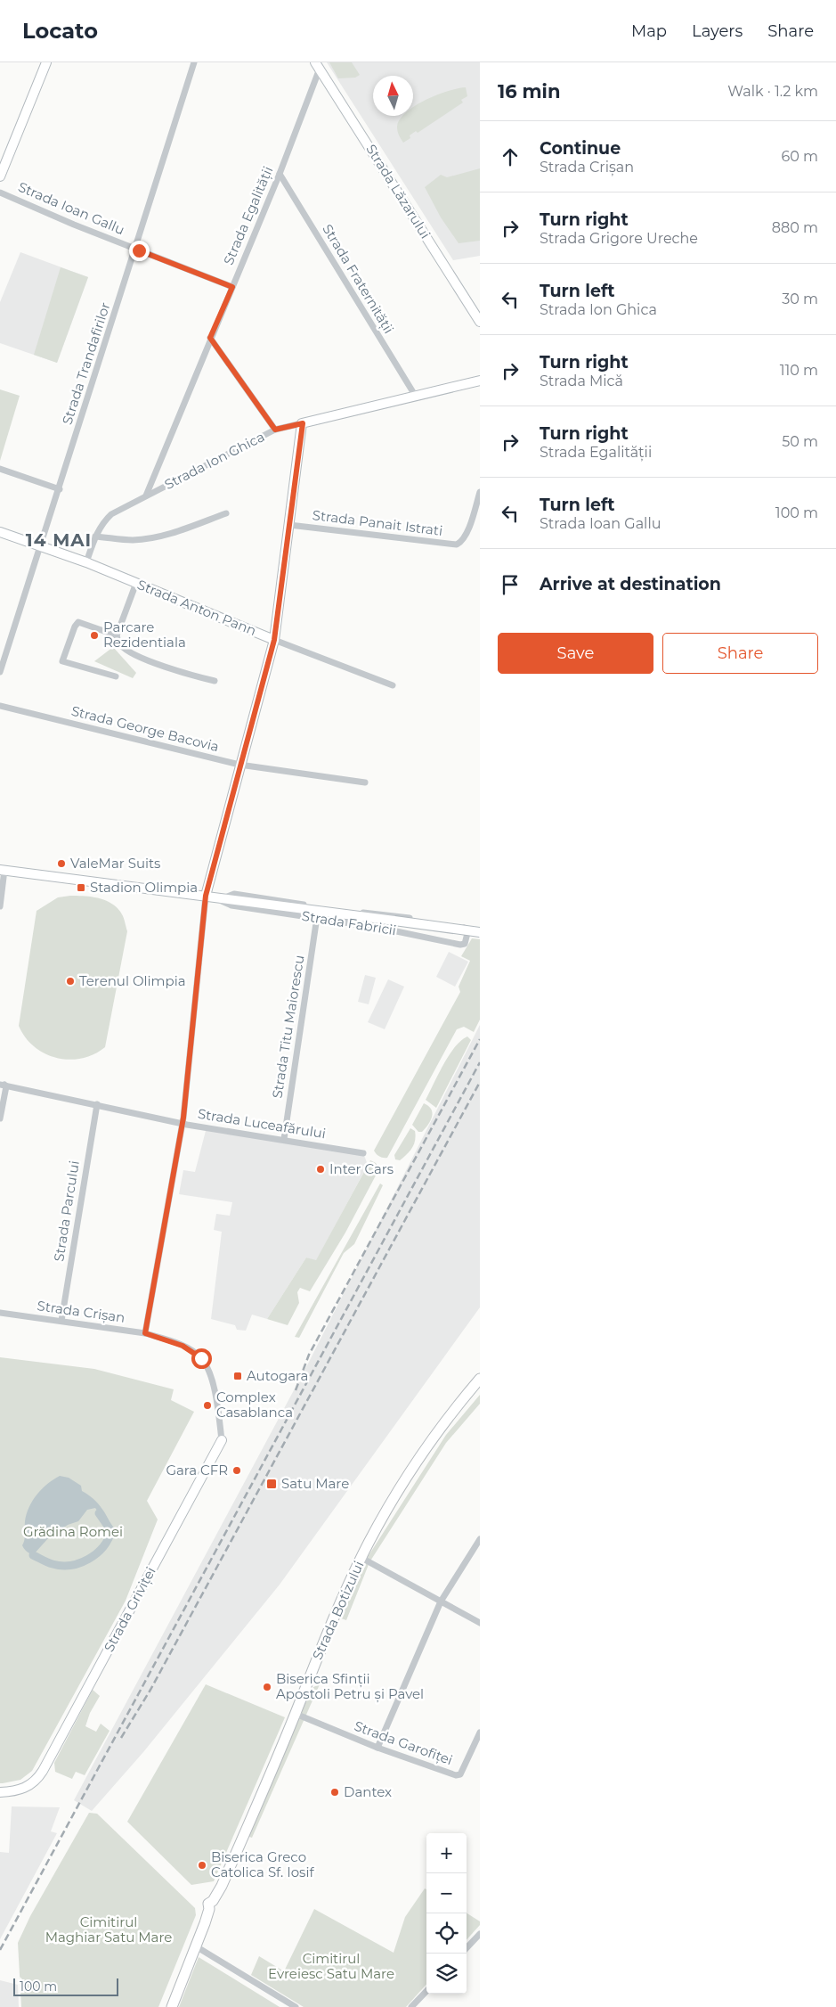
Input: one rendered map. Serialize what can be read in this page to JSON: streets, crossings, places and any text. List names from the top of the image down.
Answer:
{
  "streets": {
    "main road": ["Strada Botizului"],
    "street": [
      "Strada Lăzarului",
      "Strada Ioan Gallu",
      "Strada Egalității",
      "Strada Fraternității",
      "Strada Trandafirilor",
      "Strada Ion Ghica",
      "Strada Panait Istrati",
      "Strada Anton Pann",
      "Strada George Bacovia",
      "Strada Fabricii",
      "Strada Titu Maiorescu",
      "Strada Luceafărului",
      "Strada Parcului",
      "Strada Crișan",
      "Strada Griviței",
      "Strada Garofiței"
    ]
  },
  "crossings": [
    ["Strada Lăzarului", "Strada Egalității"],
    ["Strada Ioan Gallu", "Strada Egalității"],
    ["Strada Ioan Gallu", "Strada Trandafirilor"],
    ["Strada Egalității", "Strada Fraternității"],
    ["Strada Egalității", "Strada Ion Ghica"],
    ["Strada Fraternității", "Strada Ion Ghica"],
    ["Strada Trandafirilor", "Strada Anton Pann"],
    ["Strada Ion Ghica", "Strada Anton Pann"],
    ["Strada Fabricii", "Strada Titu Maiorescu"],
    ["Strada Titu Maiorescu", "Strada Luceafărului"],
    ["Strada Luceafărului", "Strada Parcului"],
    ["Strada Parcului", "Strada Crișan"],
    ["Strada Crișan", "Strada Griviței"],
    ["Strada Botizului", "Strada Garofiței"]
  ],
  "districts": ["14 MAI"],
  "parks": ["Grădina Romei", "Cimitirul Maghiar Satu Mare", "Cimitirul Evreiesc Satu Mare"],
  "places": {
    "other": [
      "Parcare Rezidentiala",
      "ValeMar Suits",
      "Terenul Olimpia",
      "Inter Cars",
      "Complex Casablanca",
      "Gara CFR",
      "Biserica Sfinții Apostoli Petru și Pavel",
      "Dantex",
      "Biserica Greco Catolica Sf. Iosif"
    ],
    "transit": ["Stadion Olimpia", "Autogara", "Satu Mare"]
  },
  "scale_bar": "100 m",
  "north": "top",
  "page": {
    "header": "Locato",
    "nav": ["Map", "Layers", "Share"],
    "heading": ["16 min", "Walk · 1.2 km"],
    "list": [
      ["Continue", "Strada Crișan", "60 m"],
      ["Turn right", "Strada Grigore Ureche", "880 m"],
      ["Turn left", "Strada Ion Ghica", "30 m"],
      ["Turn right", "Strada Mică", "110 m"],
      ["Turn right", "Strada Egalității", "50 m"],
      ["Turn left", "Strada Ioan Gallu", "100 m"],
      "Arrive at destination"
    ],
    "buttons": ["Save", "Share"],
    "map_buttons": ["+", "−"],
    "scale": "100 m"
  }
}
